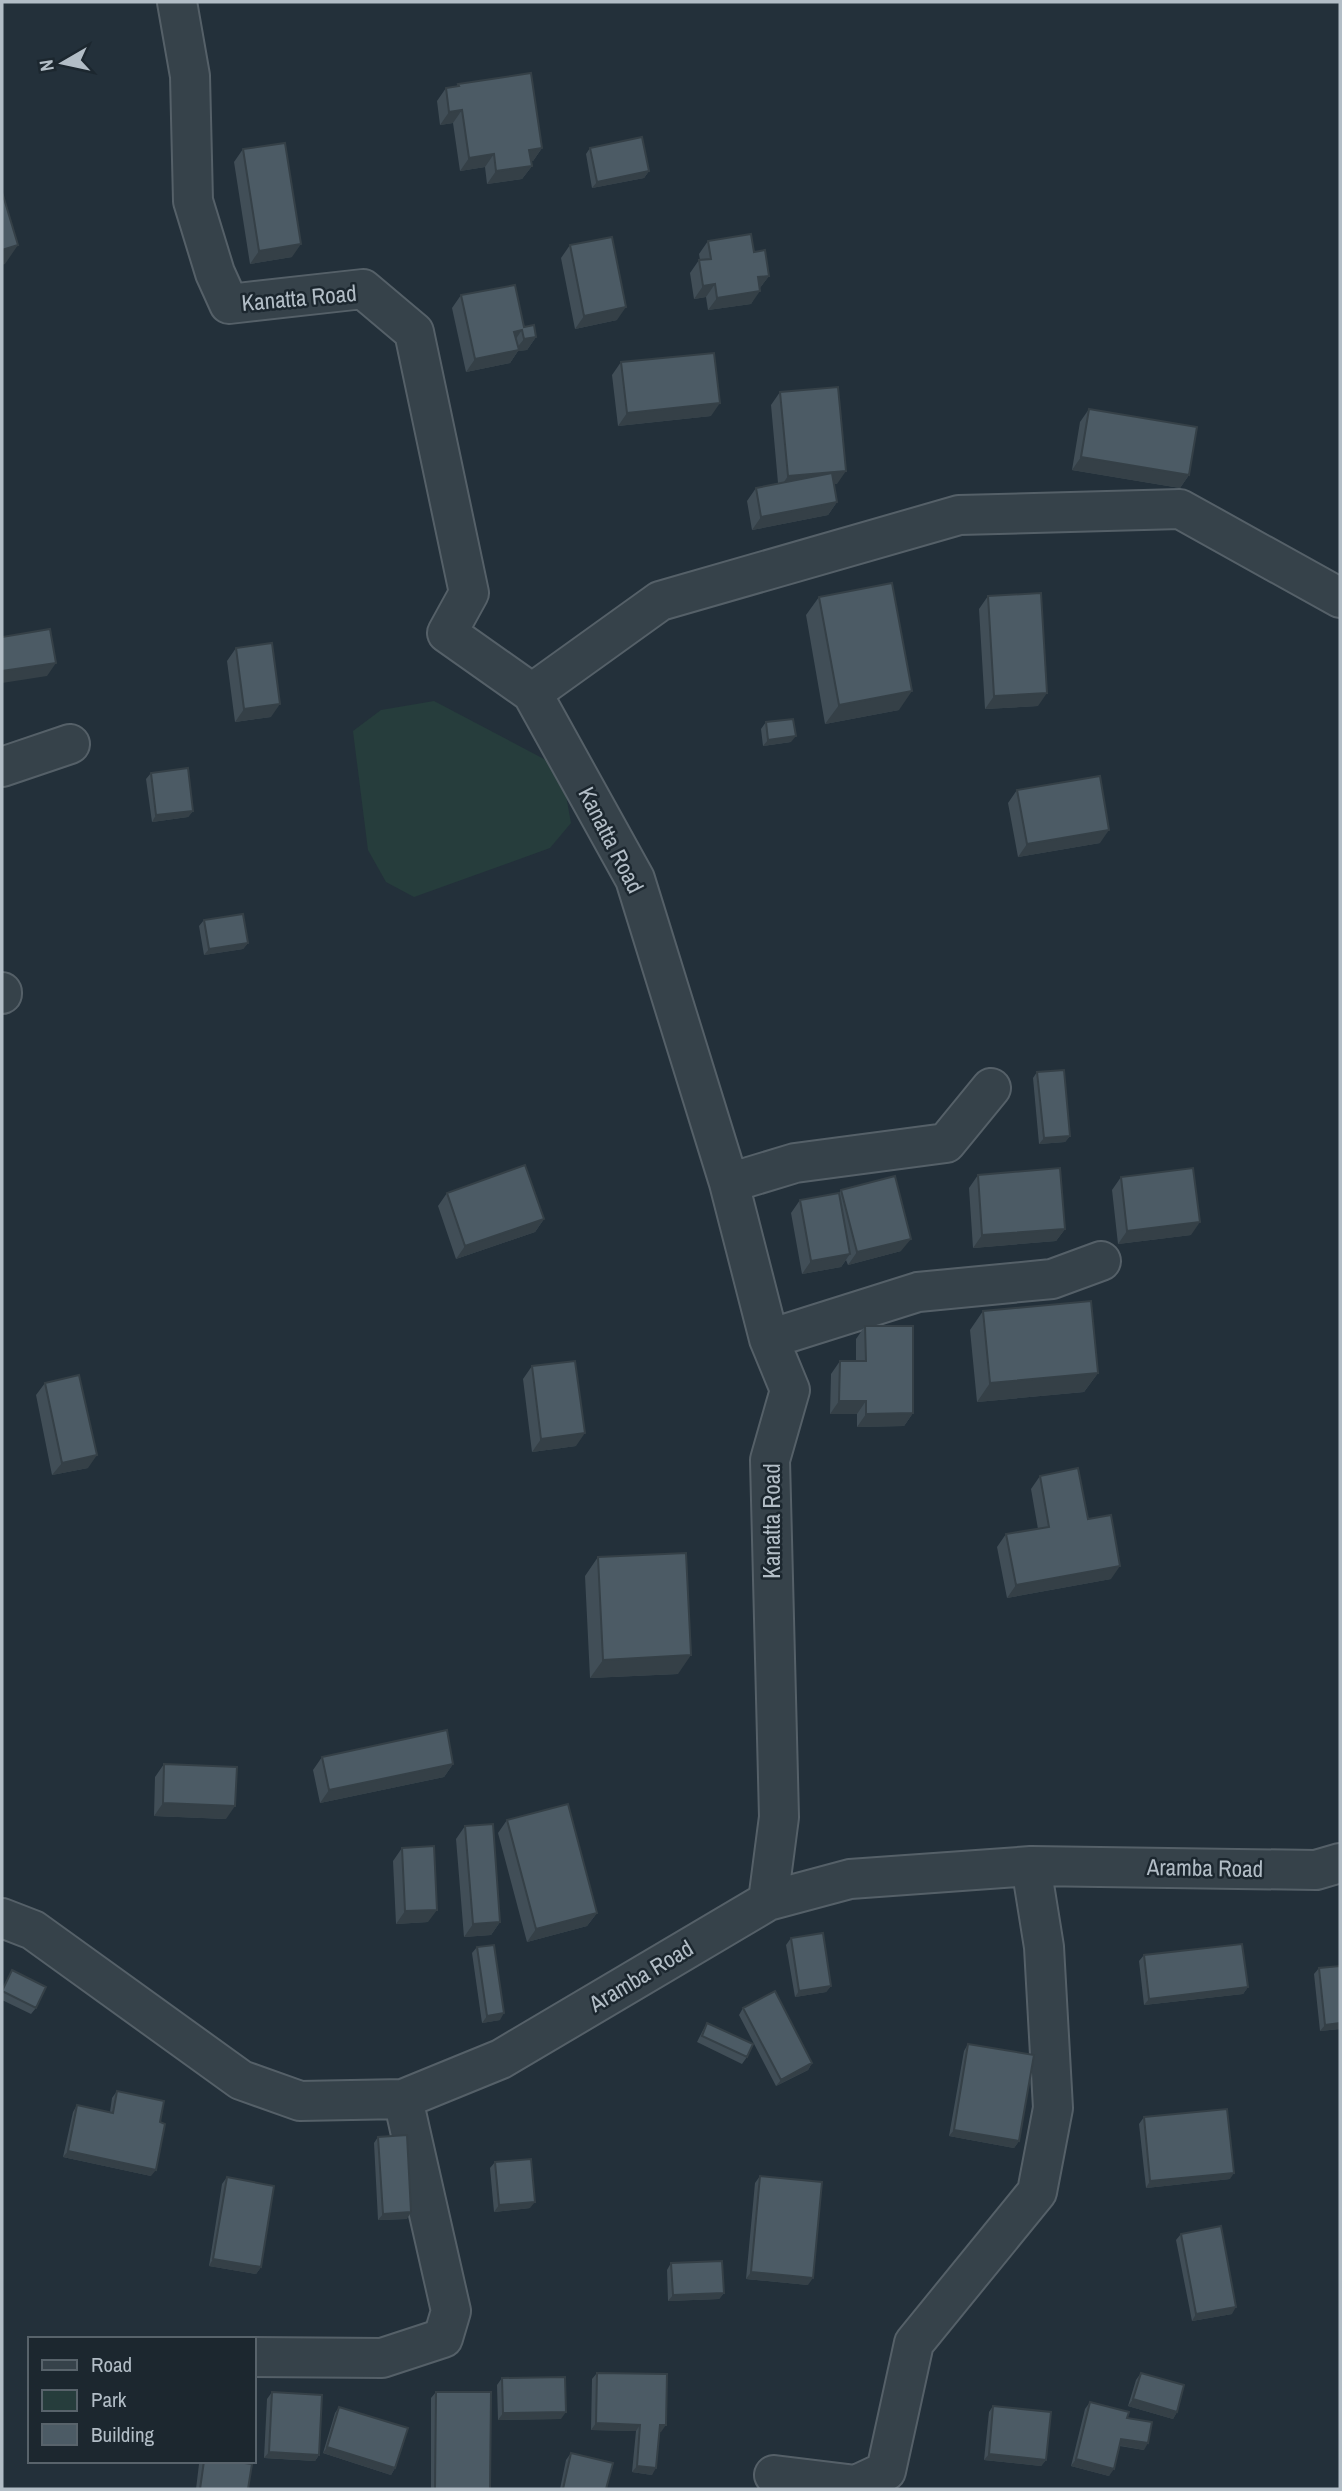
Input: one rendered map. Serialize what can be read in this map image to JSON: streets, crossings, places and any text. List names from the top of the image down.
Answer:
{
  "streets": {
    "street": ["Kanatta Road", "Aramba Road"]
  },
  "crossings": [
    ["Kanatta Road", "Aramba Road"]
  ],
  "legend": ["Road", "Park", "Building"],
  "north": "left"
}
